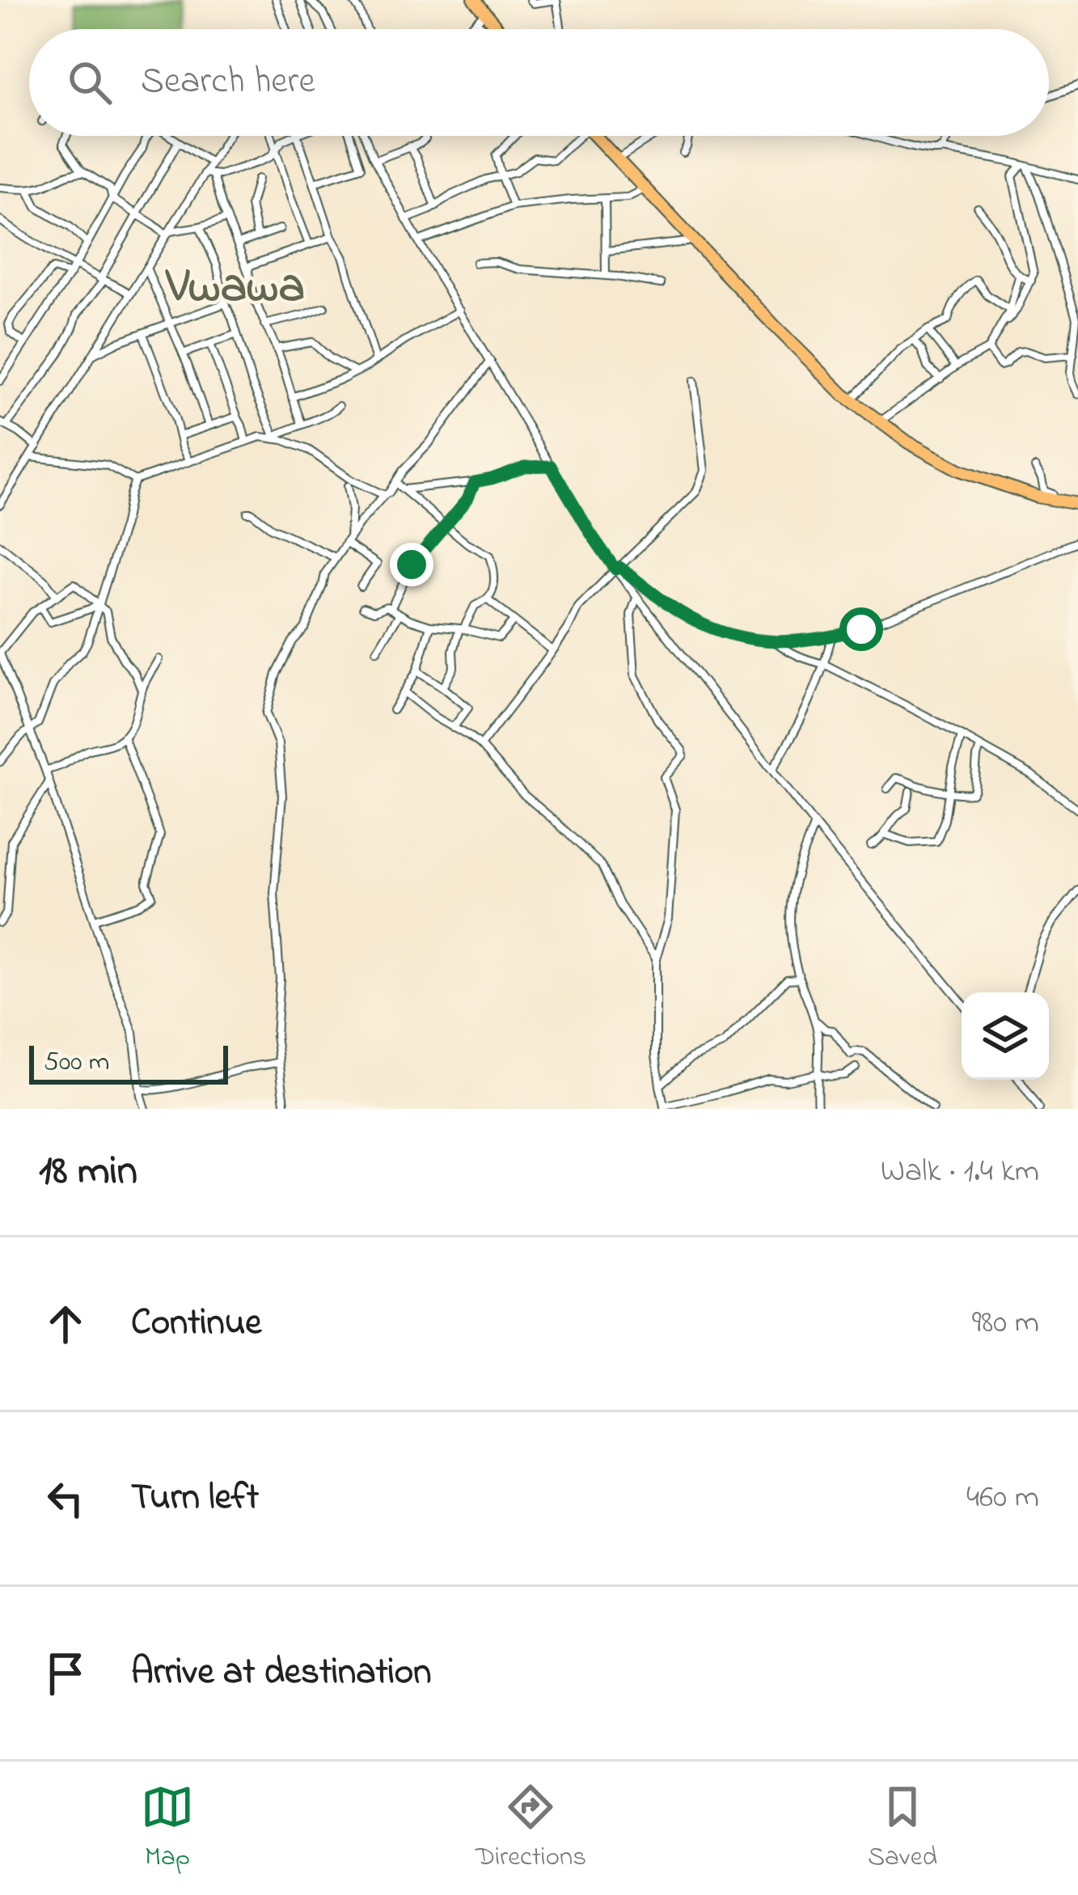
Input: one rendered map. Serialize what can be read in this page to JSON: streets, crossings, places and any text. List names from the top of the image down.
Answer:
{
  "districts": ["Vwawa"],
  "scale_bar": "500 m",
  "page": {
    "search": "Search here",
    "scale": "500 m",
    "heading": ["18 min", "Walk · 1.4 km"],
    "list": [
      ["Continue", "980 m"],
      ["Turn left", "460 m"],
      "Arrive at destination"
    ],
    "nav": ["Map", "Directions", "Saved"]
  }
}
